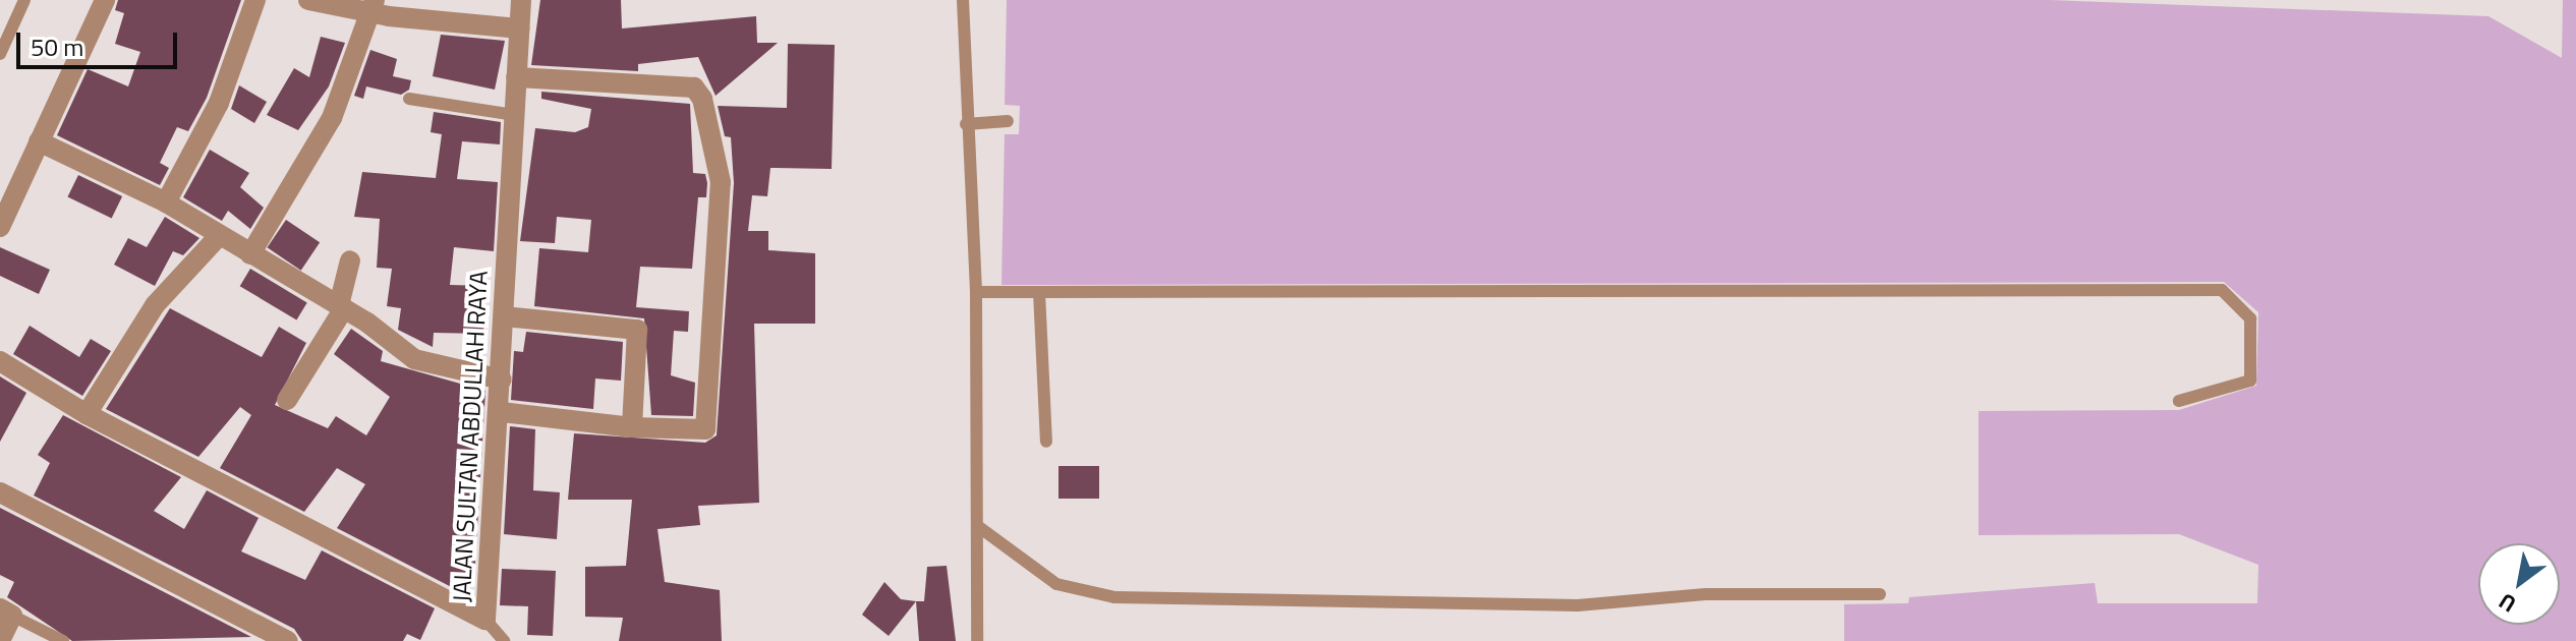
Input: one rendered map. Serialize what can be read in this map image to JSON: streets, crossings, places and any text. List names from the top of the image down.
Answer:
{
  "streets": {
    "street": ["JALAN SULTAN ABDULLAH RAYA"]
  },
  "scale_bar": "50 m",
  "north": "bottom left"
}
